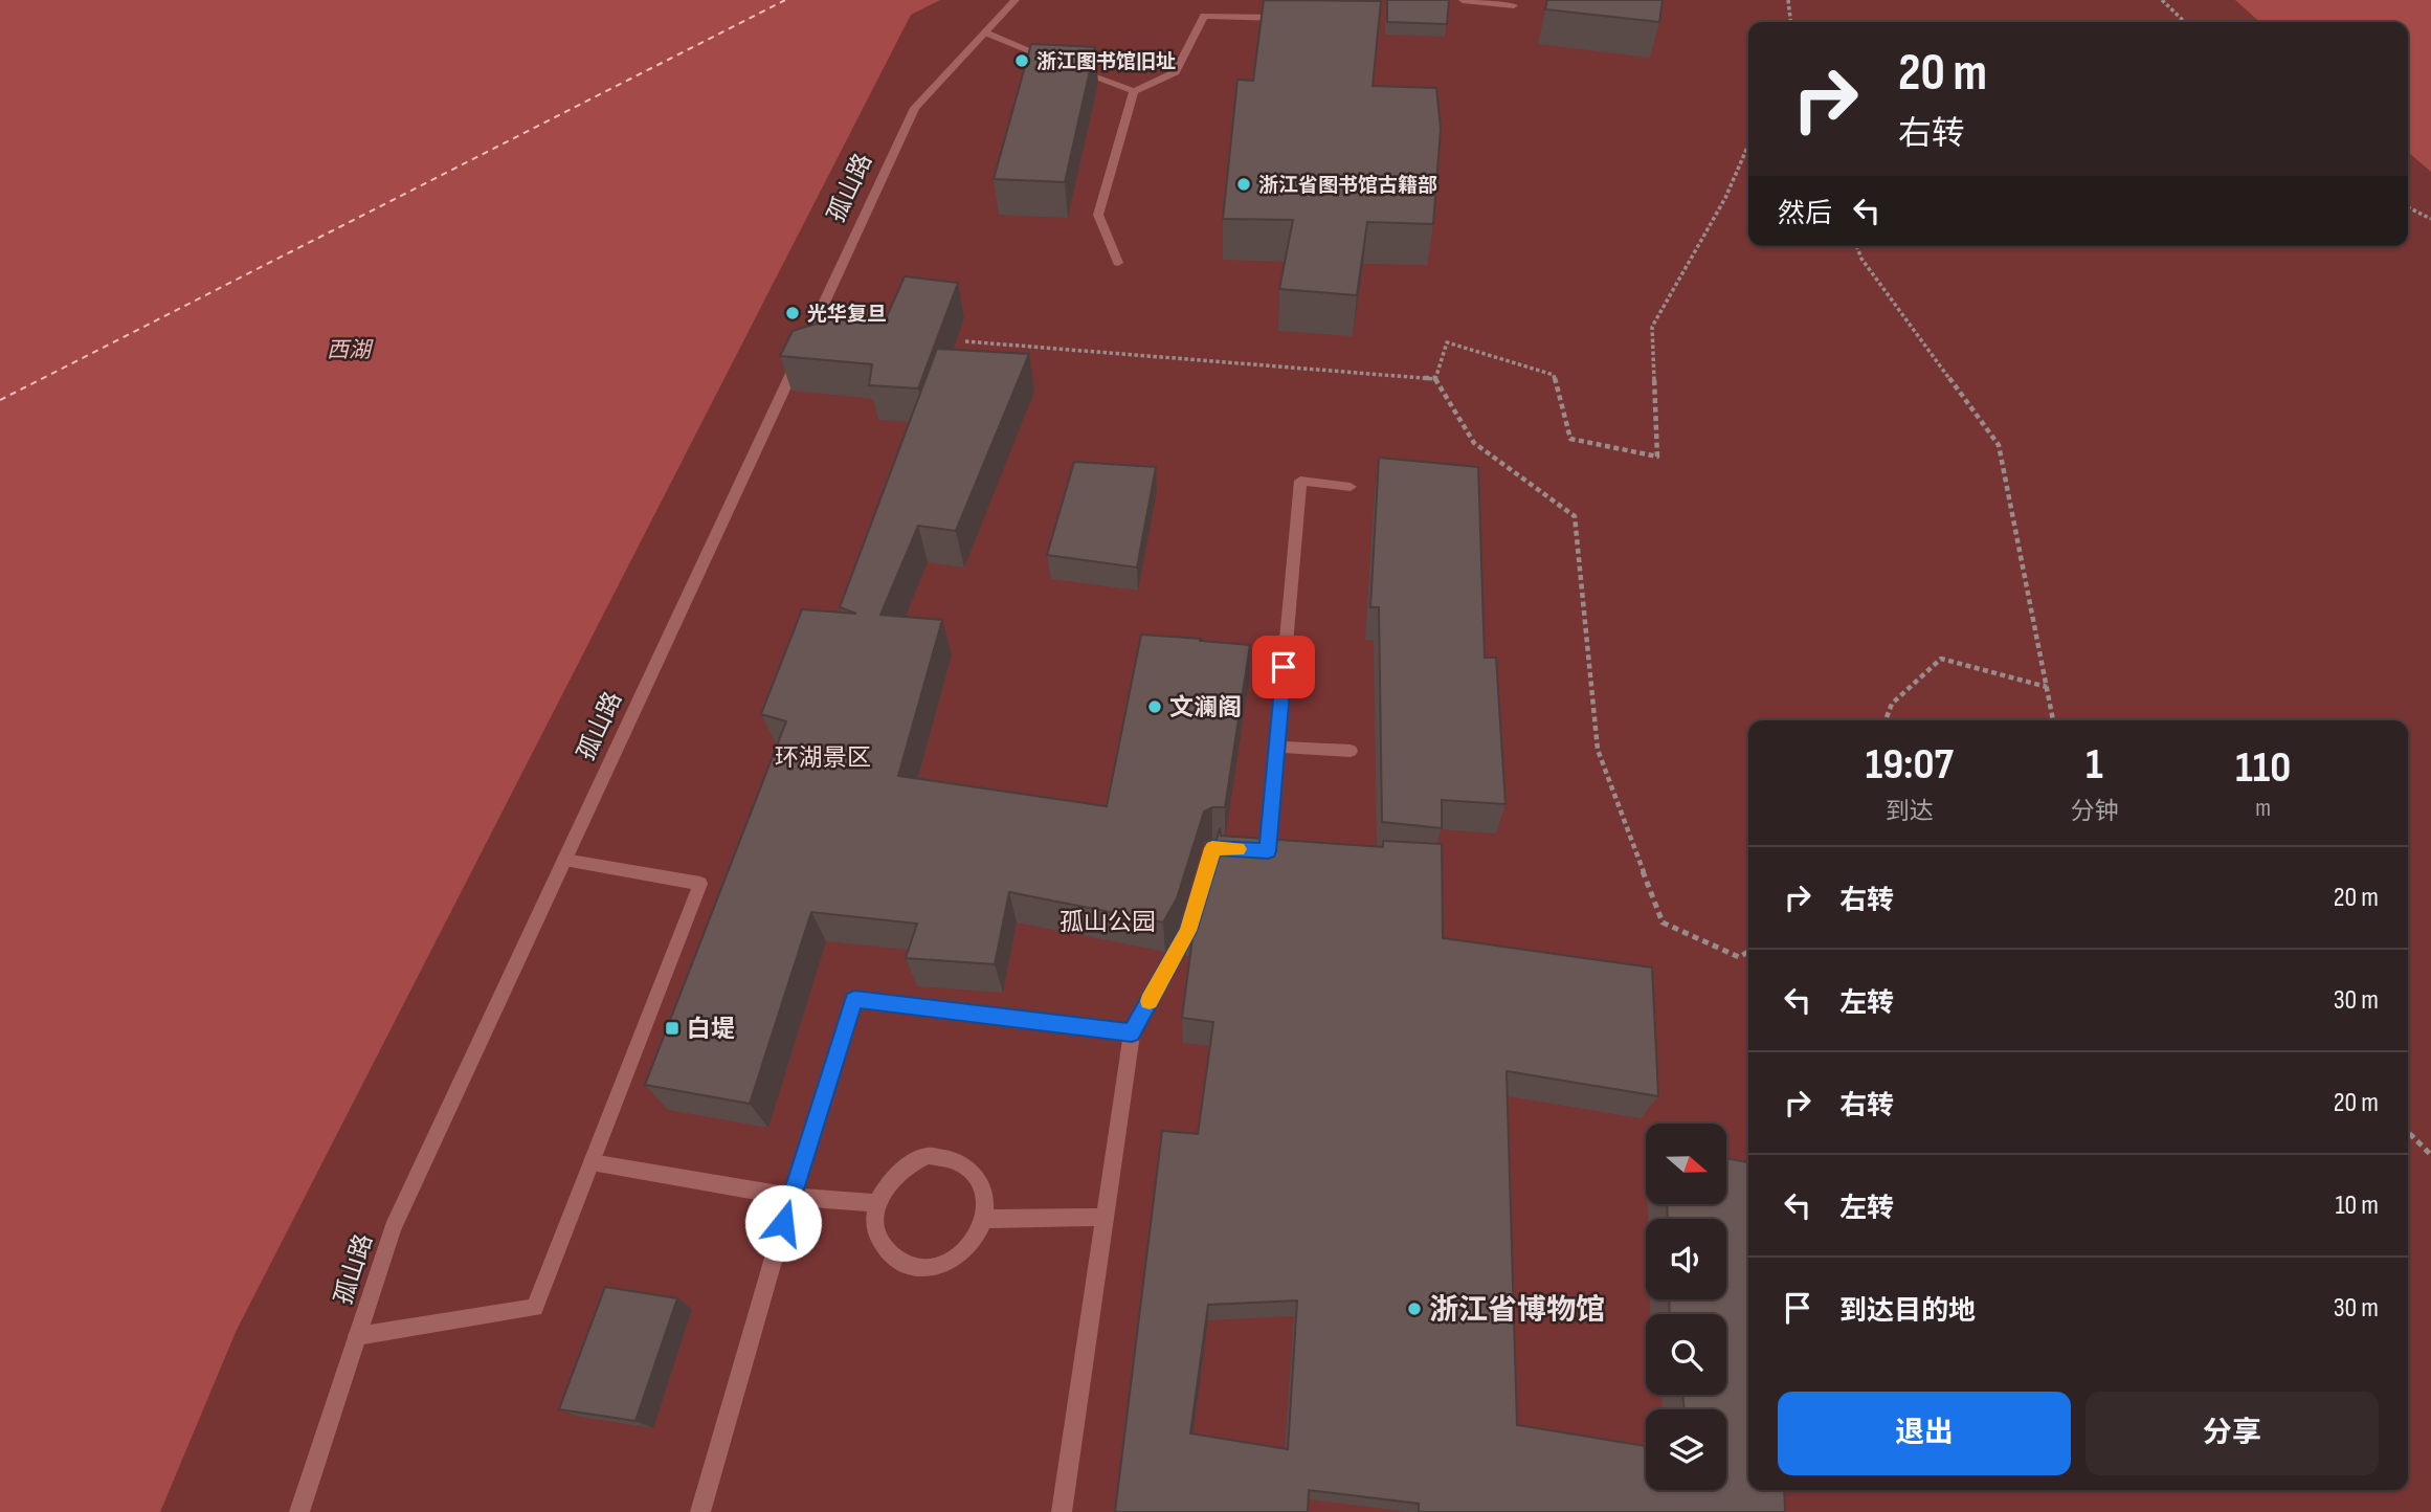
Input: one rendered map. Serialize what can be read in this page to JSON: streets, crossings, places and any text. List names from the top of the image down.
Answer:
{
  "streets": {
    "street": ["孤山路"]
  },
  "water": ["西湖"],
  "parks": ["环湖景区", "孤山公园"],
  "places": {
    "other": [
      "浙江图书馆旧址",
      "浙江省图书馆古籍部",
      "光华复旦",
      "文澜阁",
      "浙江省博物馆"
    ],
    "transit": ["白堤"]
  },
  "north": "right",
  "page": {
    "turn": ["20 m", "右转"],
    "then": "然后",
    "eta": [
      "19:07",
      "到达",
      "1",
      "分钟",
      "110",
      "m"
    ],
    "list": [
      {
        "name": "右转",
        "value": "20 m"
      },
      {
        "name": "左转",
        "value": "30 m"
      },
      {
        "name": "右转",
        "value": "20 m"
      },
      {
        "name": "左转",
        "value": "10 m"
      },
      {
        "name": "到达目的地",
        "value": "30 m"
      }
    ],
    "buttons": ["退出", "分享"]
  }
}
